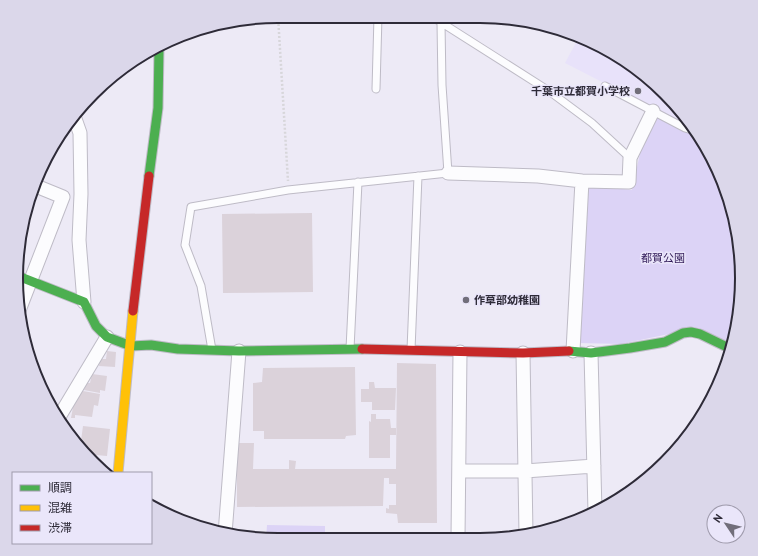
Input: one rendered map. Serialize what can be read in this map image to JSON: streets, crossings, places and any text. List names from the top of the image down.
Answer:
{
  "parks": ["都賀公園"],
  "places": ["千葉市立都賀小学校", "作草部幼稚園"],
  "legend": ["順調", "混雑", "渋滞"],
  "north": "top left"
}
